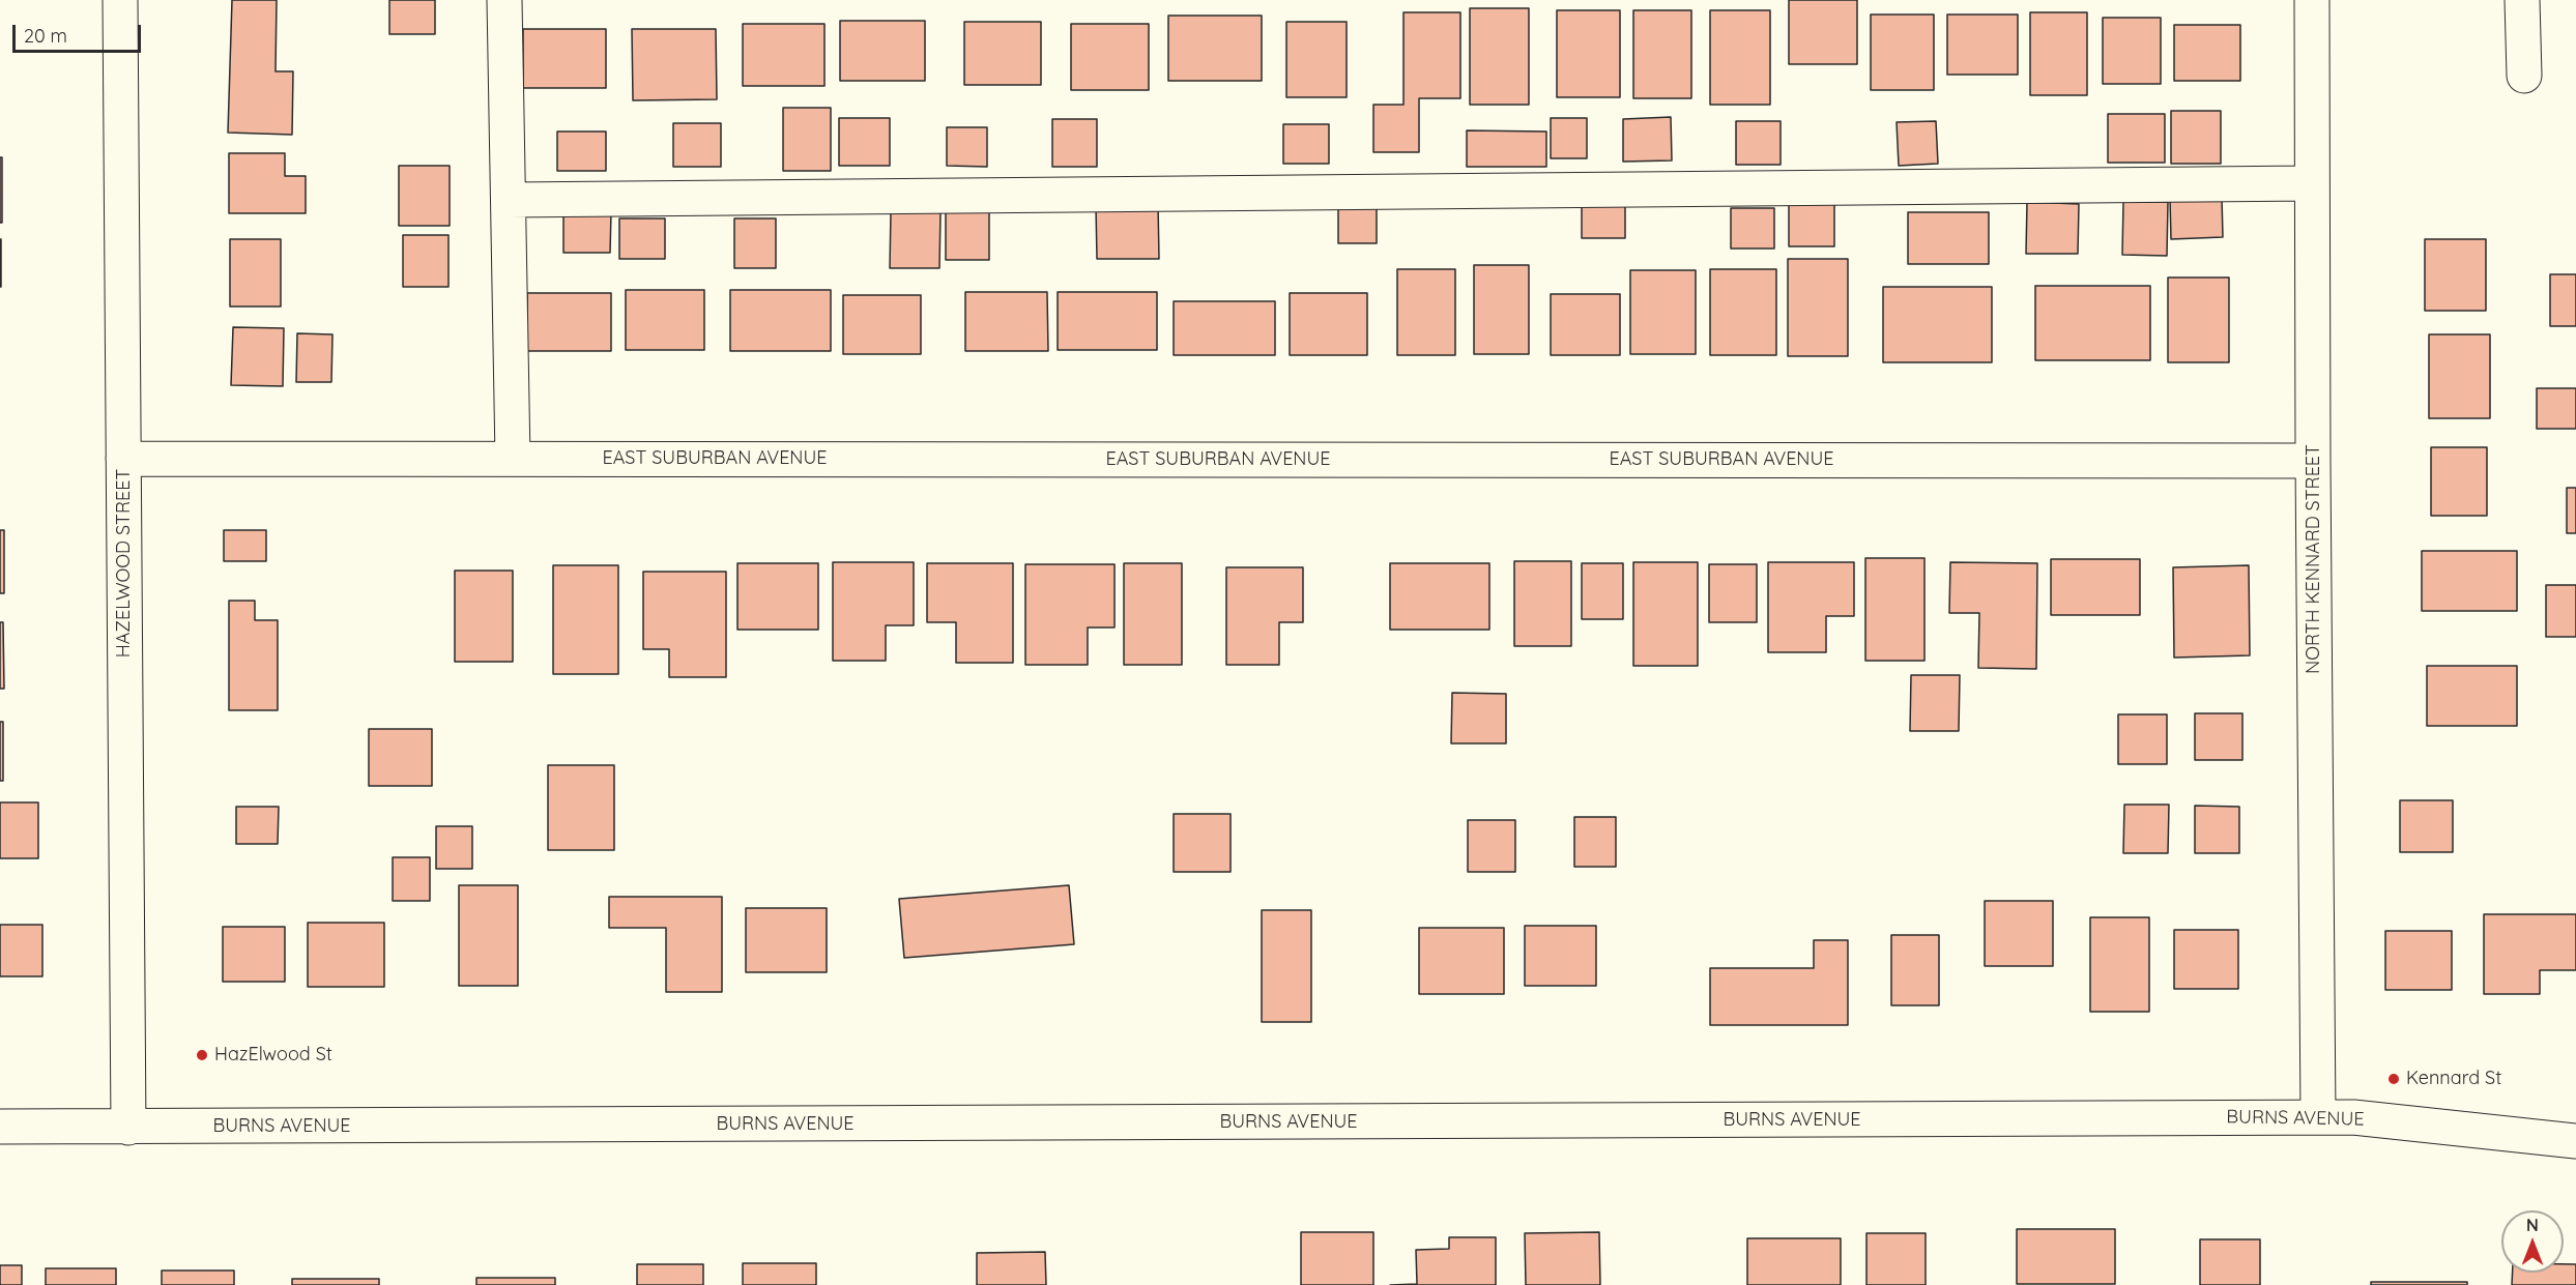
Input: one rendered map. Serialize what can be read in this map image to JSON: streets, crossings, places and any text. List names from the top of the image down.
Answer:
{
  "streets": {
    "street": [
      "EAST SUBURBAN AVENUE",
      "NORTH KENNARD STREET",
      "HAZELWOOD STREET",
      "BURNS AVENUE"
    ]
  },
  "crossings": [
    ["EAST SUBURBAN AVENUE", "NORTH KENNARD STREET"],
    ["EAST SUBURBAN AVENUE", "HAZELWOOD STREET"],
    ["NORTH KENNARD STREET", "BURNS AVENUE"],
    ["HAZELWOOD STREET", "BURNS AVENUE"]
  ],
  "places": ["HazElwood St", "Kennard St"],
  "scale_bar": "20 m",
  "north": "top"
}
